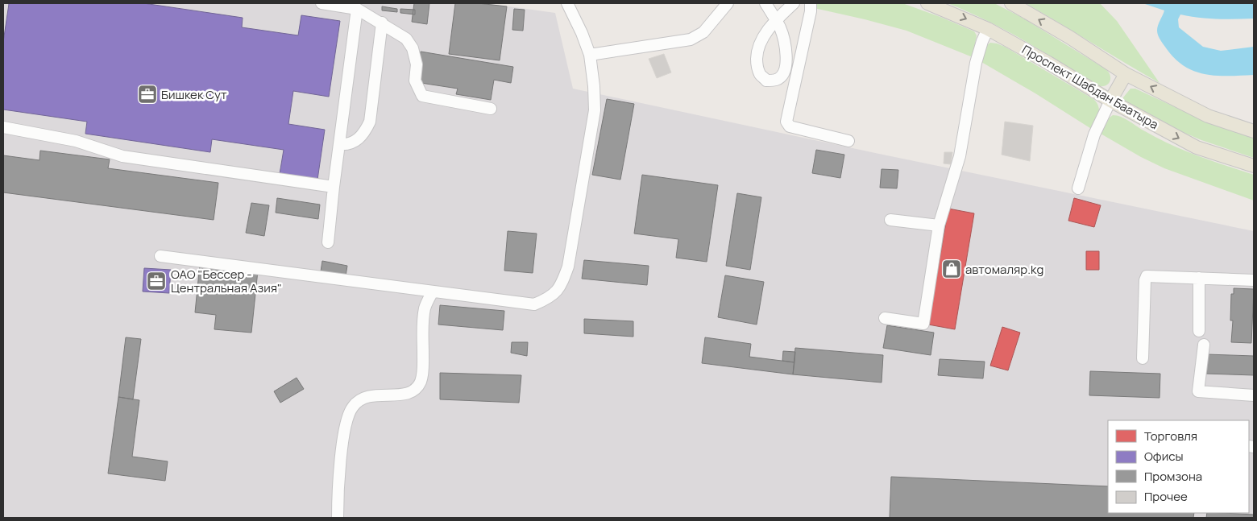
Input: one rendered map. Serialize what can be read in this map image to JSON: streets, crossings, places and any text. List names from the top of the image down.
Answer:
{
  "streets": {
    "main road": ["Проспект Шабдан Баатыра"]
  },
  "places": {
    "office": ["Бишкек Сут", "ОАО \"Бессер - Центральная Азия\""],
    "shop": ["автомаляр.kg"]
  },
  "legend": [
    "Торговля",
    "Офисы",
    "Промзона",
    "Прочее"
  ]
}
